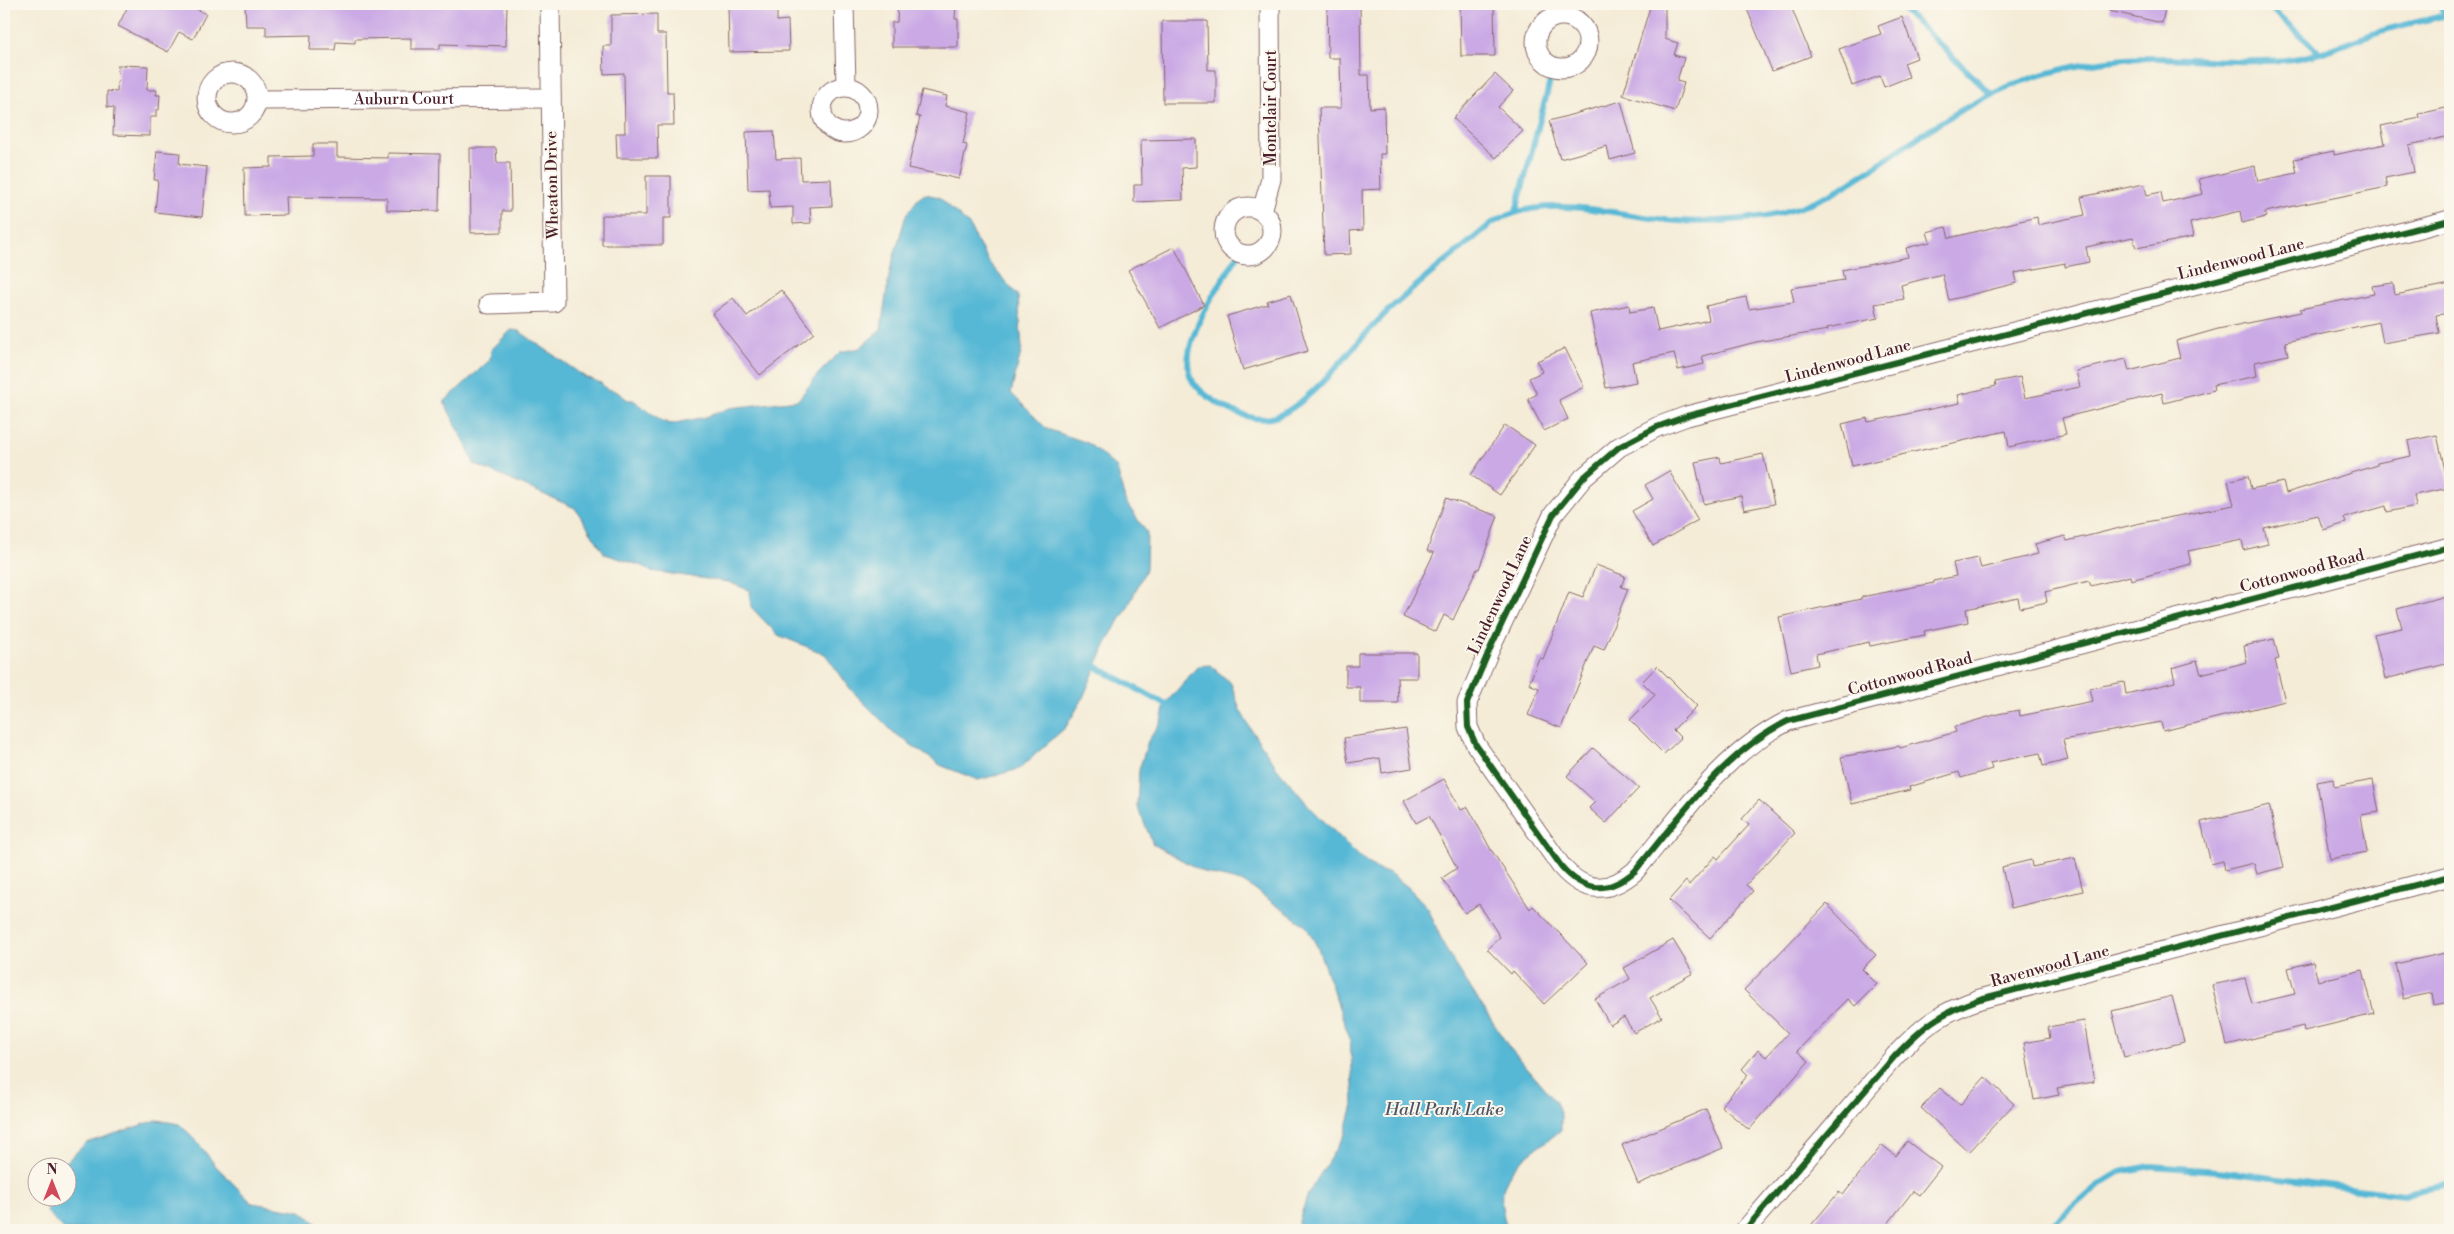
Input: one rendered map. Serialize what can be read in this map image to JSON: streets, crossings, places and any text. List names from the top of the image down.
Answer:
{
  "streets": {
    "street": [
      "Auburn Court",
      "Montclair Court",
      "Wheaton Drive",
      "Lindenwood Lane",
      "Cottonwood Road",
      "Ravenwood Lane"
    ]
  },
  "crossings": [
    ["Auburn Court", "Wheaton Drive"],
    ["Lindenwood Lane", "Cottonwood Road"]
  ],
  "water": ["Hall Park Lake"],
  "north": "top"
}
